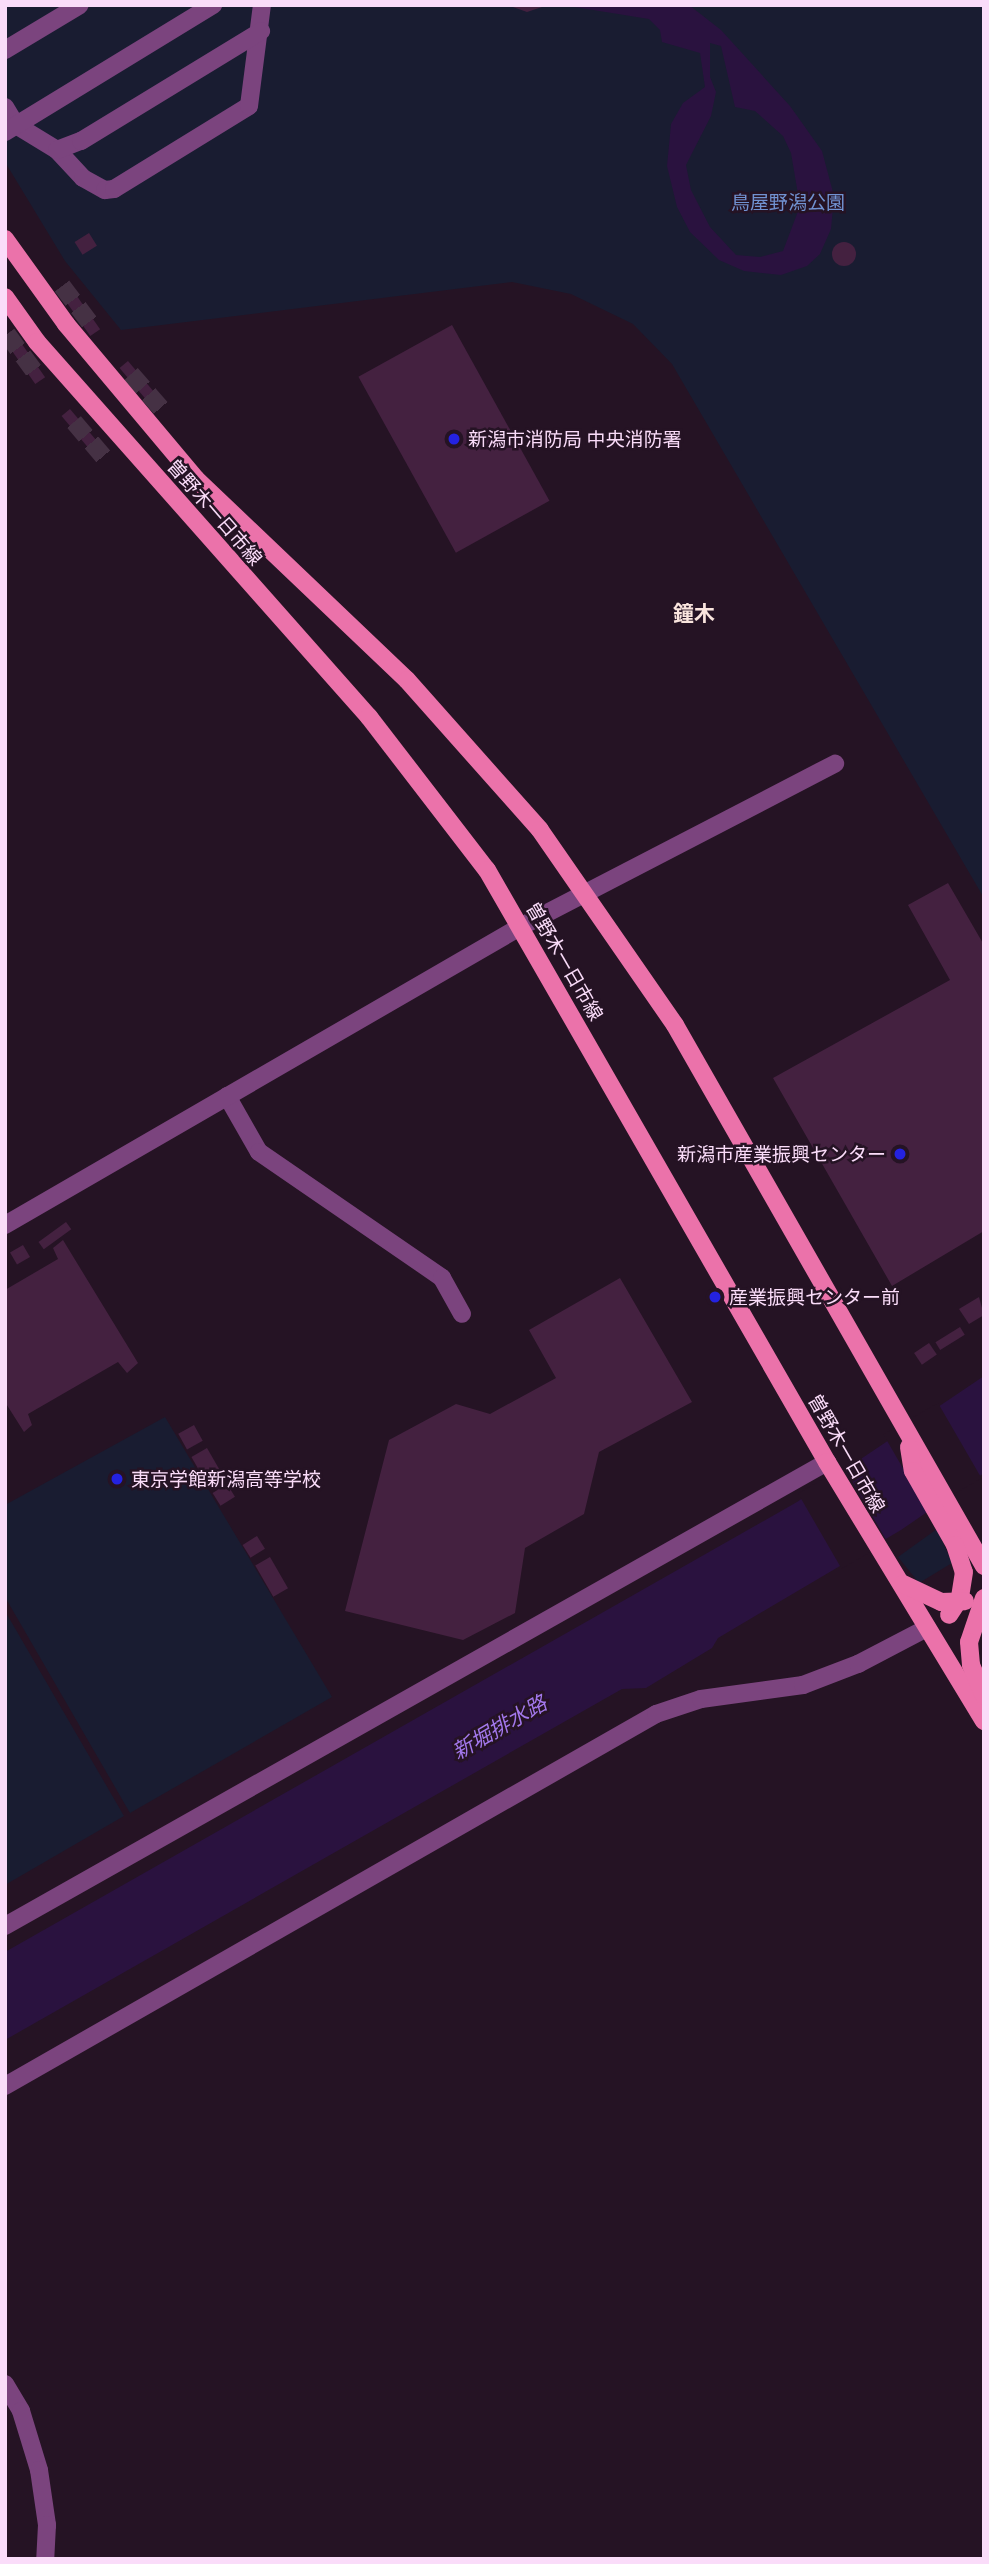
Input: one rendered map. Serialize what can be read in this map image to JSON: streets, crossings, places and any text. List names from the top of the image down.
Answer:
{
  "streets": {
    "main road": ["曽野木一日市線"]
  },
  "districts": ["鐘木"],
  "water": ["新堀排水路"],
  "parks": ["鳥屋野潟公園"],
  "places": [
    "新潟市消防局 中央消防署",
    "新潟市産業振興センター",
    "産業振興センター前",
    "東京学館新潟高等学校"
  ]
}
